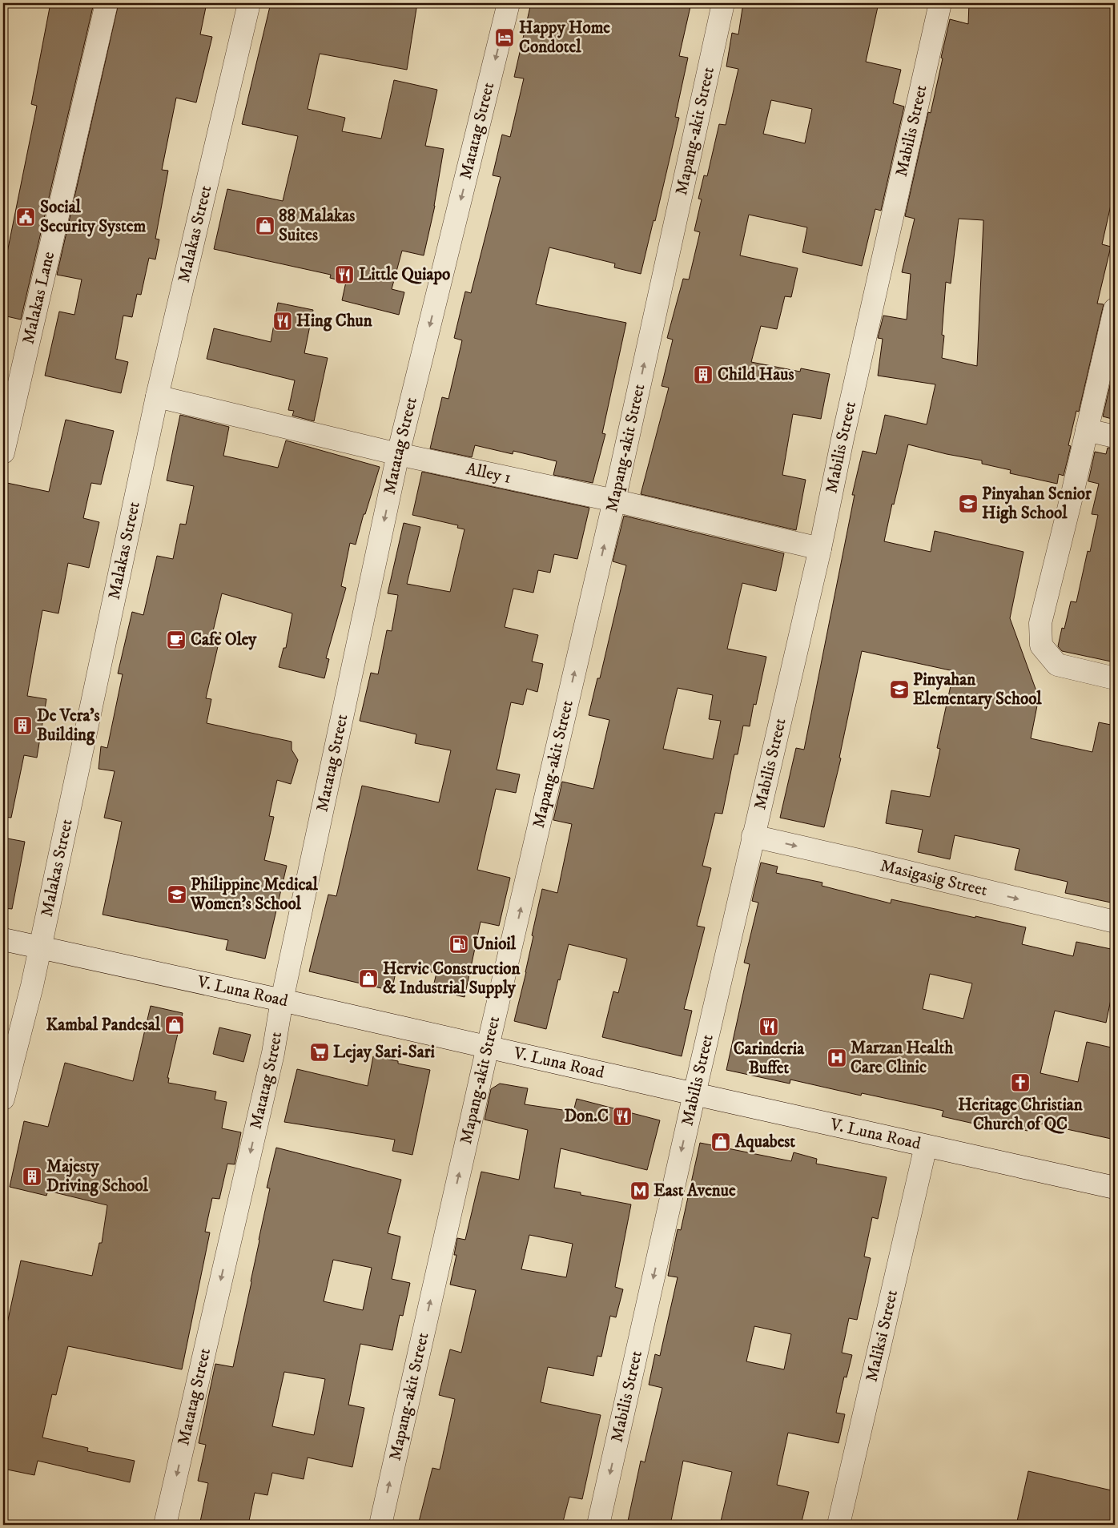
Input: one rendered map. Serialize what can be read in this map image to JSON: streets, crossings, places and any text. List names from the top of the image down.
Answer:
{
  "streets": {
    "street": [
      "Matatag Street",
      "Mapang-akit Street",
      "Mabilis Street",
      "Malakas Street",
      "Malakas Lane",
      "Alley 1",
      "Masigasig Street",
      "V. Luna Road",
      "Maliksi Street"
    ]
  },
  "crossings": [
    ["Matatag Street", "Alley 1"],
    ["Matatag Street", "V. Luna Road"],
    ["Mapang-akit Street", "Alley 1"],
    ["Mapang-akit Street", "V. Luna Road"],
    ["Mabilis Street", "Alley 1"],
    ["Mabilis Street", "Masigasig Street"],
    ["Mabilis Street", "V. Luna Road"],
    ["Malakas Street", "Alley 1"],
    ["Malakas Street", "V. Luna Road"],
    ["V. Luna Road", "Maliksi Street"]
  ],
  "one_way": ["Matatag Street", "Mapang-akit Street", "Masigasig Street"],
  "places": {
    "hotel": ["Happy Home Condotel"],
    "public building": ["Social Security System"],
    "shop": [
      "88 Malakas Suites",
      "Hervic Construction & Industrial Supply",
      "Kambal Pandesal",
      "Aquabest"
    ],
    "restaurant": [
      "Little Quiapo",
      "Hing Chun",
      "Carinderia Buffet",
      "Don.C"
    ],
    "building": ["Child Haus", "De Vera's Building", "Majesty Driving School"],
    "school or university": ["Pinyahan Senior High School", "Pinyahan Elementary School", "Philippine Medical Women's School"],
    "cafe": ["Cafe Oley"],
    "fuel station": ["Unioil"],
    "supermarket": ["Lejay Sari-Sari"],
    "hospital": ["Marzan Health Care Clinic"],
    "church": ["Heritage Christian Church of QC"],
    "metro station": ["East Avenue"]
  }
}
